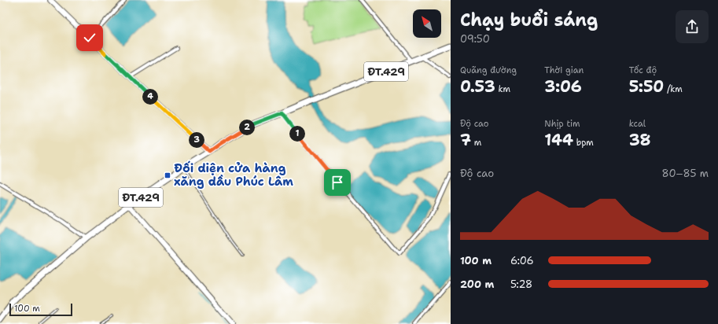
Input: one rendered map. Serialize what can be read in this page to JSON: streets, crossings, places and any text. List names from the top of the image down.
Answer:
{
  "streets": {
    "main road": ["ĐT.429"]
  },
  "places": {
    "transit": ["Đối diện cửa hàng xăng dầu Phúc Lâm"]
  },
  "scale_bar": "100 m",
  "north": "top left",
  "page": {
    "heading": ["Chạy buổi sáng", "09:50"],
    "stats": [
      ["Quãng đường", "0.53 km"],
      ["Thời gian", "3:06"],
      ["Tốc độ", "5:50 /km"],
      ["Độ cao", "7 m"],
      ["Nhịp tim", "144 bpm"],
      ["kcal", "38"]
    ],
    "pins": [
      "4",
      "2",
      "1",
      "3"
    ],
    "chart": ["Độ cao", "80–85 m"],
    "list": [
      {
        "name": "100 m",
        "note": "6:06"
      },
      {
        "name": "200 m",
        "note": "5:28"
      }
    ],
    "scale": "100 m"
  }
}
